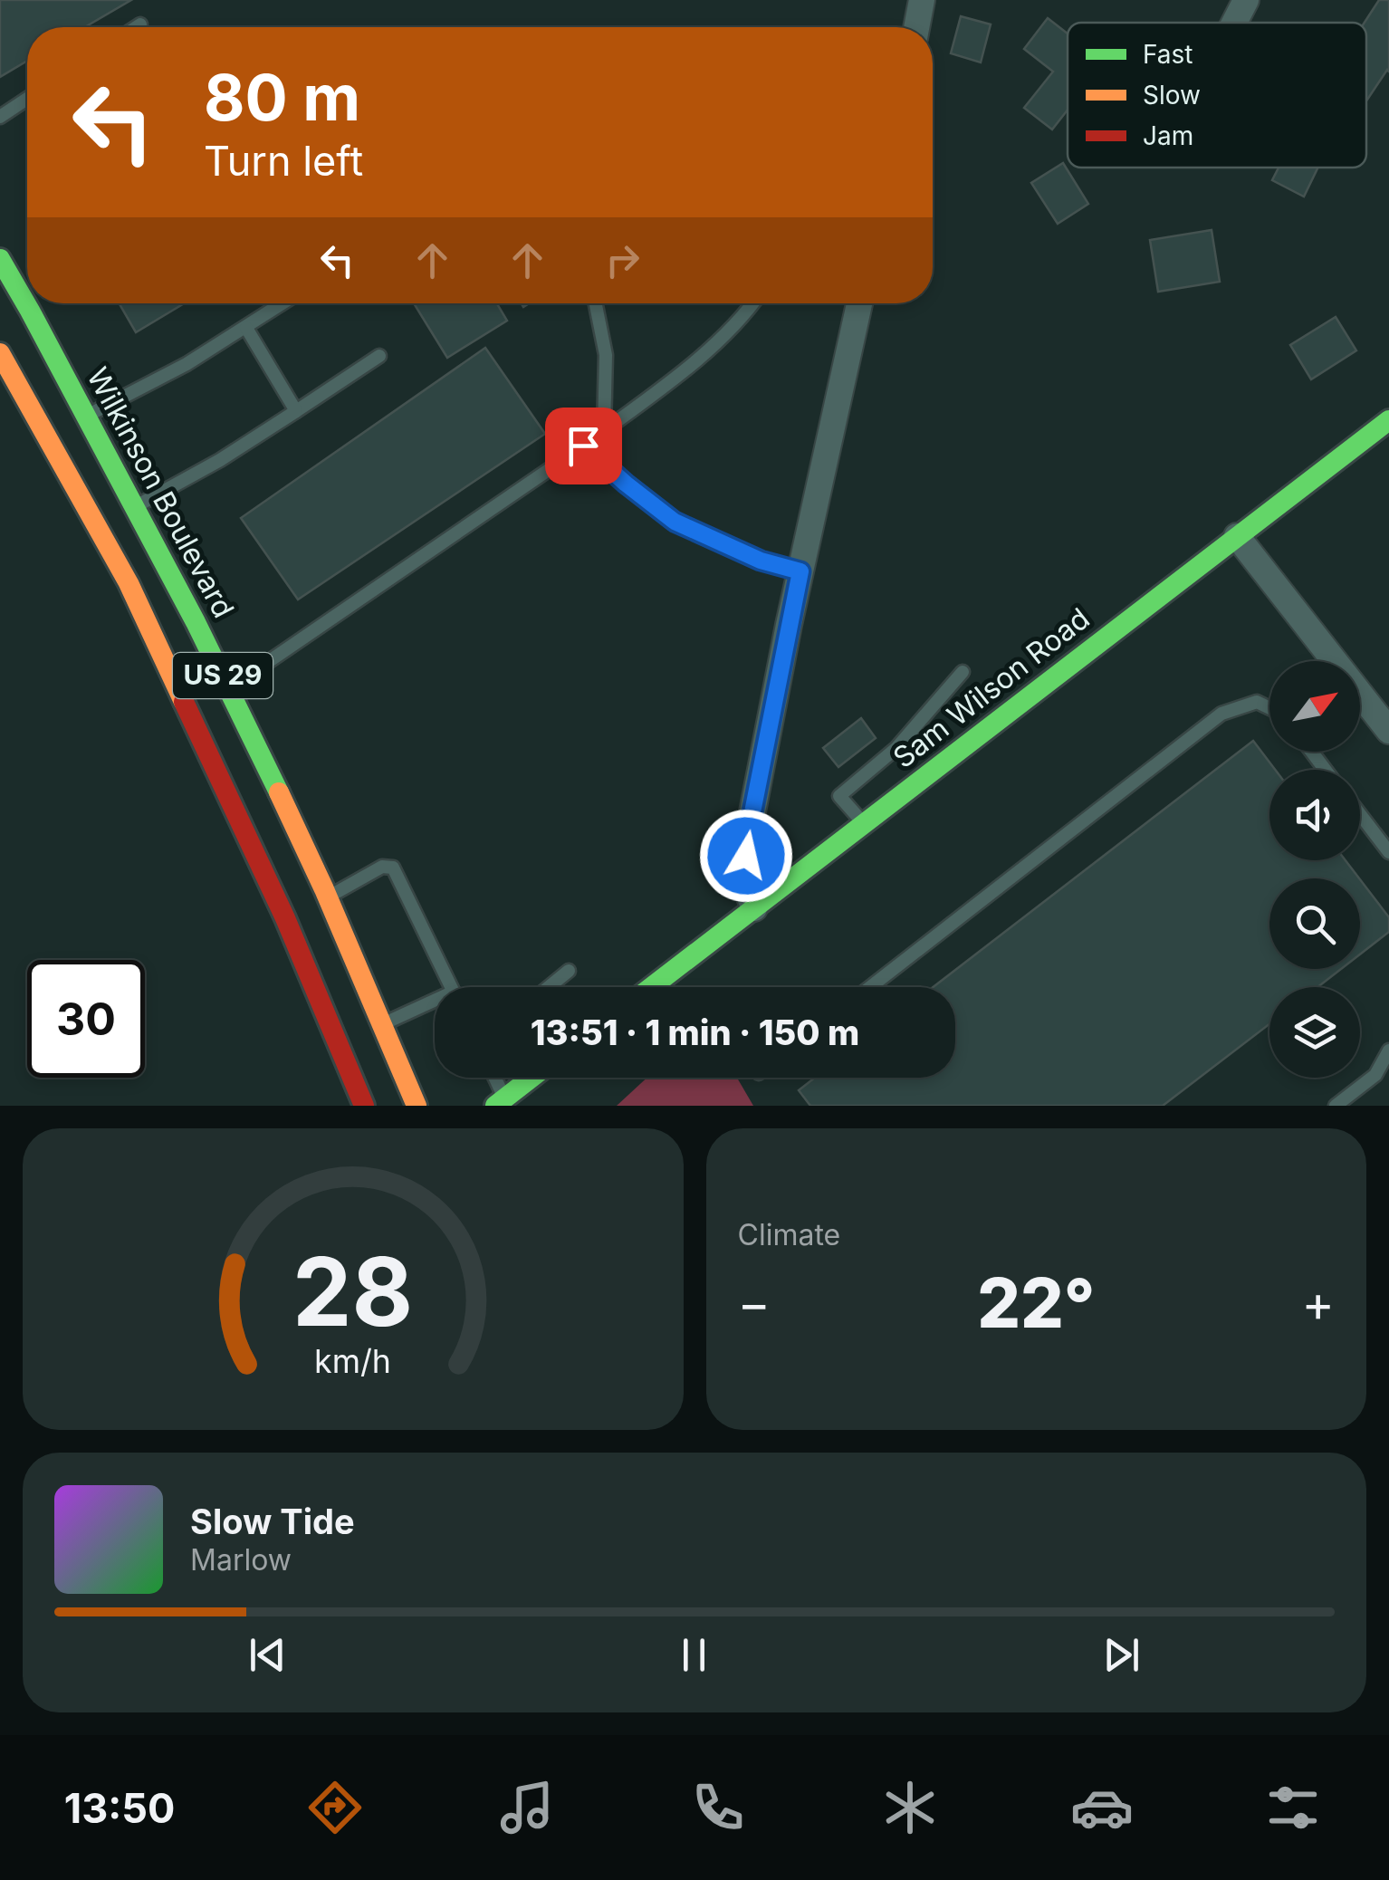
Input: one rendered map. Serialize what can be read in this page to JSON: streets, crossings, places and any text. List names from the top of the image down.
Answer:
{
  "streets": {
    "main road": ["Wilkinson Boulevard", "US 29", "Sam Wilson Road"]
  },
  "legend": ["Fast", "Slow", "Jam"],
  "north": "top right",
  "page": {
    "turn": ["80 m", "Turn left"],
    "limit": "30",
    "trip": "13:51 · 1 min · 150 m",
    "tile": "Climate",
    "heat": ["−", "22°", "+"],
    "song": ["Slow Tide", "Marlow"],
    "tabs": "13:50",
    "gauge": ["28", "km/h"]
  }
}
